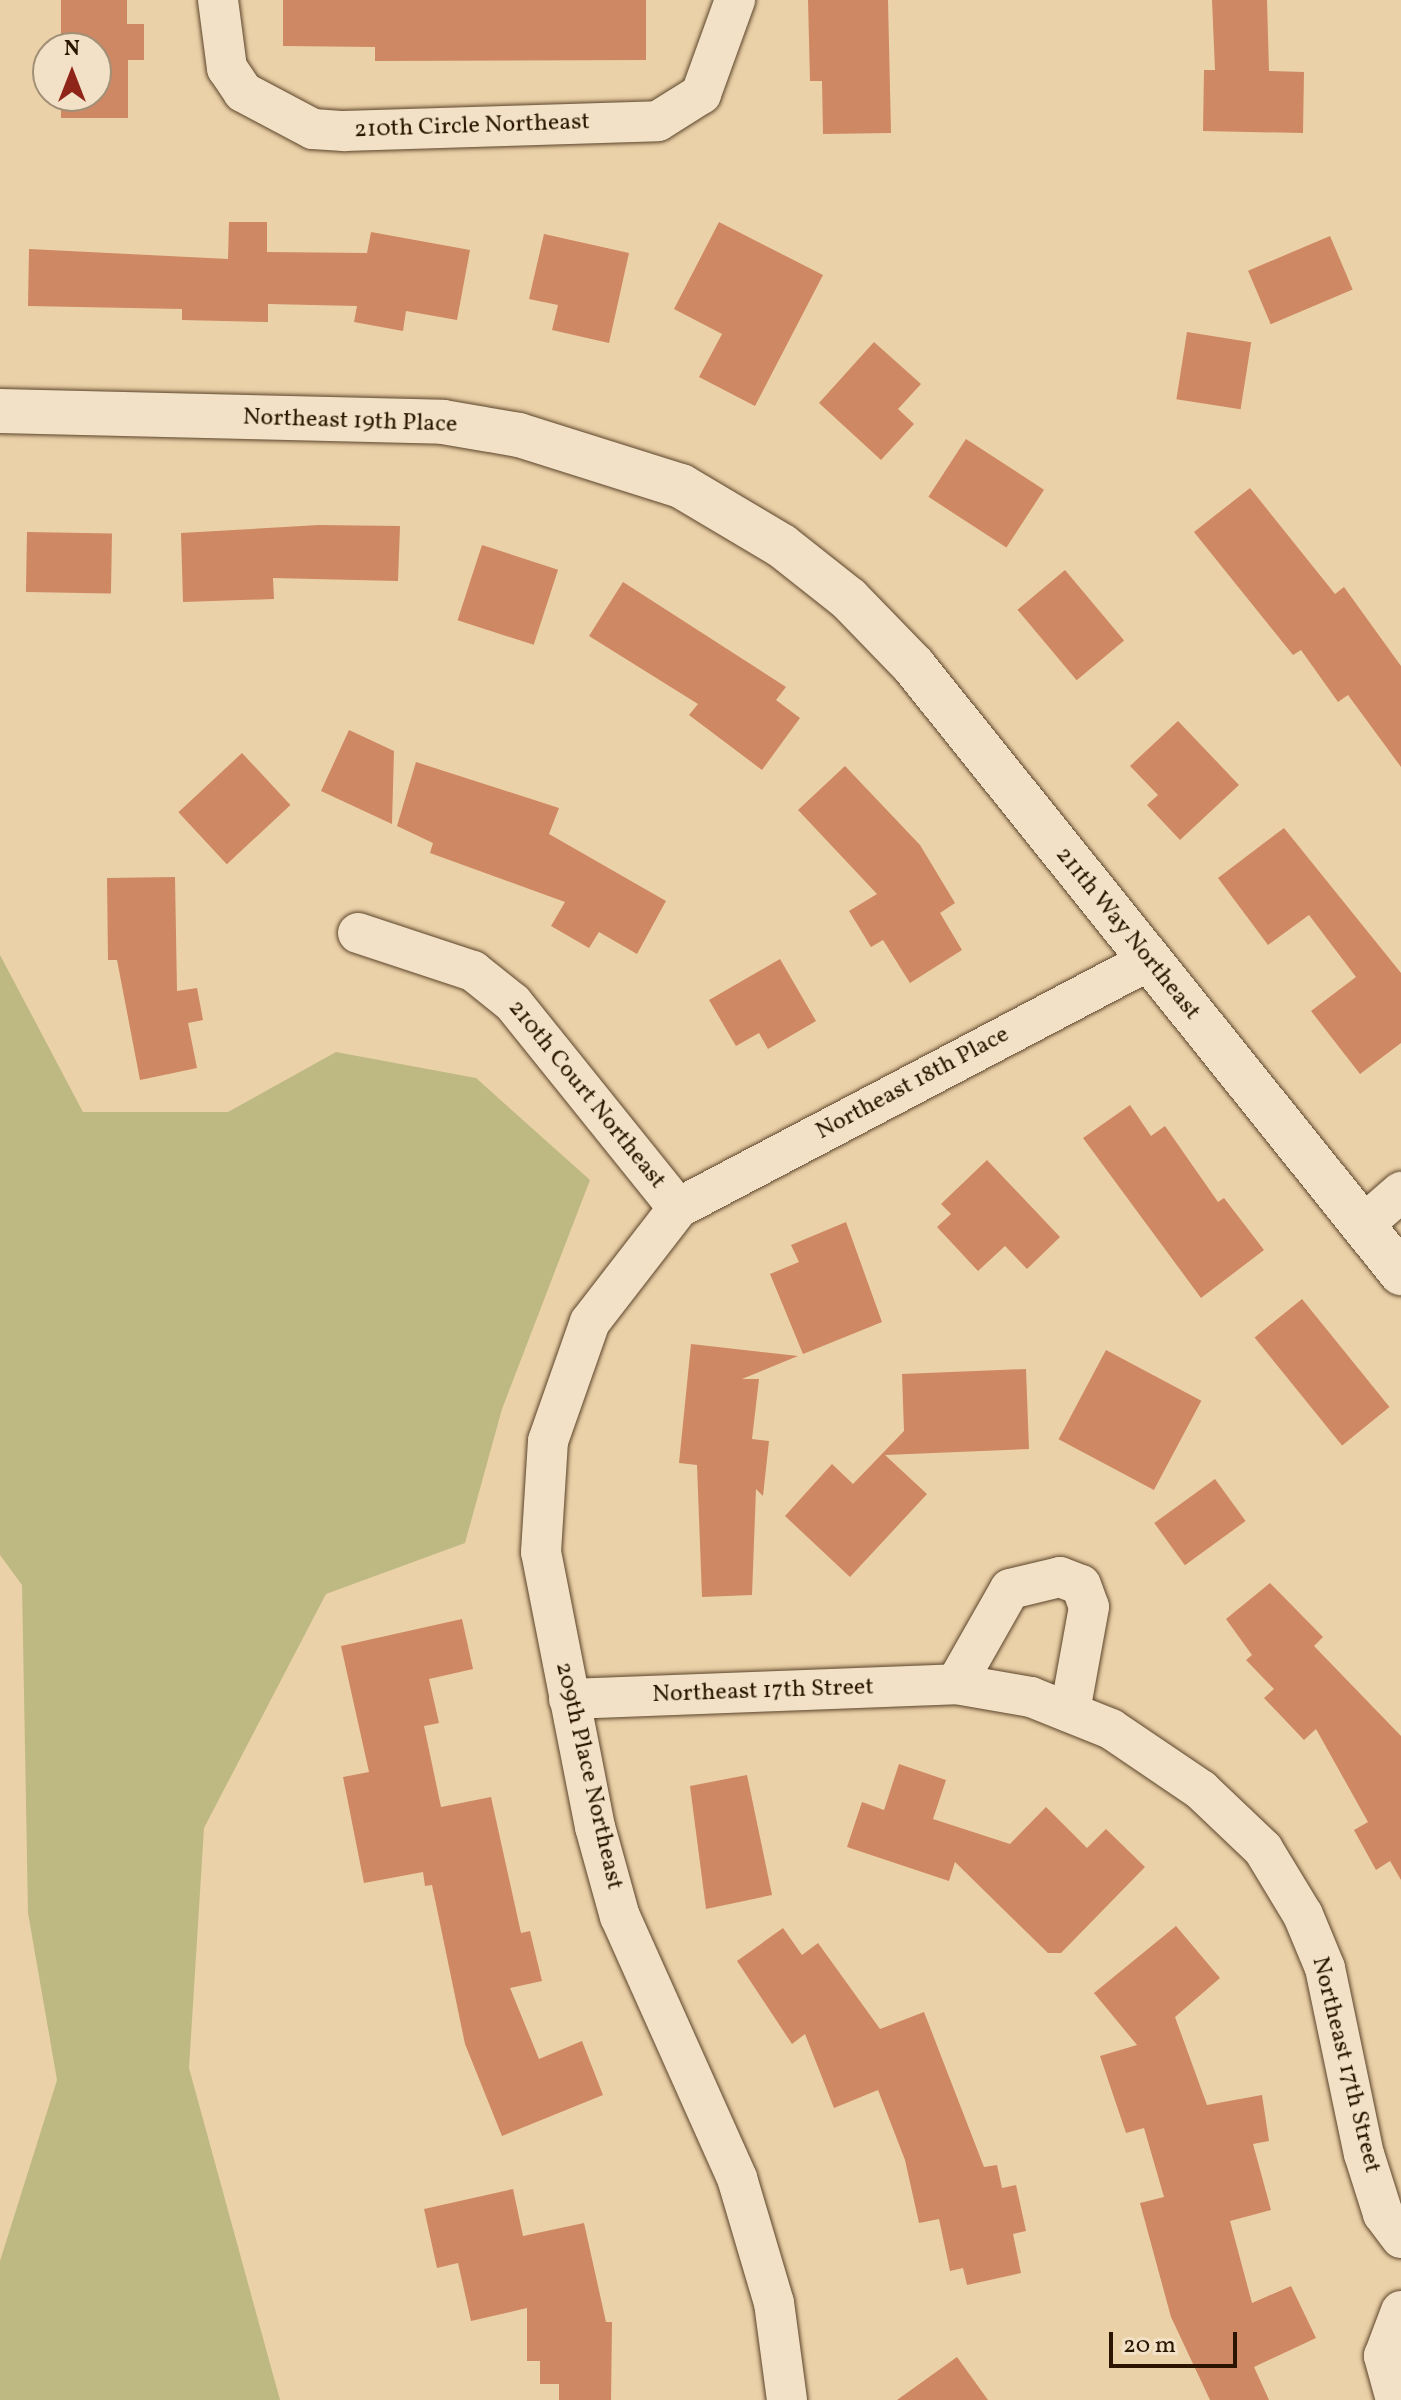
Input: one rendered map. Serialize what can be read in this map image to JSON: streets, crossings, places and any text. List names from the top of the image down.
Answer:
{
  "streets": {
    "street": [
      "210th Circle Northeast",
      "Northeast 19th Place",
      "211th Way Northeast",
      "Northeast 18th Place",
      "210th Court Northeast",
      "Northeast 17th Street",
      "209th Place Northeast"
    ]
  },
  "crossings": [
    ["Northeast 19th Place", "211th Way Northeast"],
    ["211th Way Northeast", "Northeast 18th Place"],
    ["Northeast 18th Place", "210th Court Northeast"],
    ["Northeast 18th Place", "209th Place Northeast"],
    ["210th Court Northeast", "209th Place Northeast"],
    ["Northeast 17th Street", "209th Place Northeast"]
  ],
  "scale_bar": "20 m",
  "north": "top"
}
